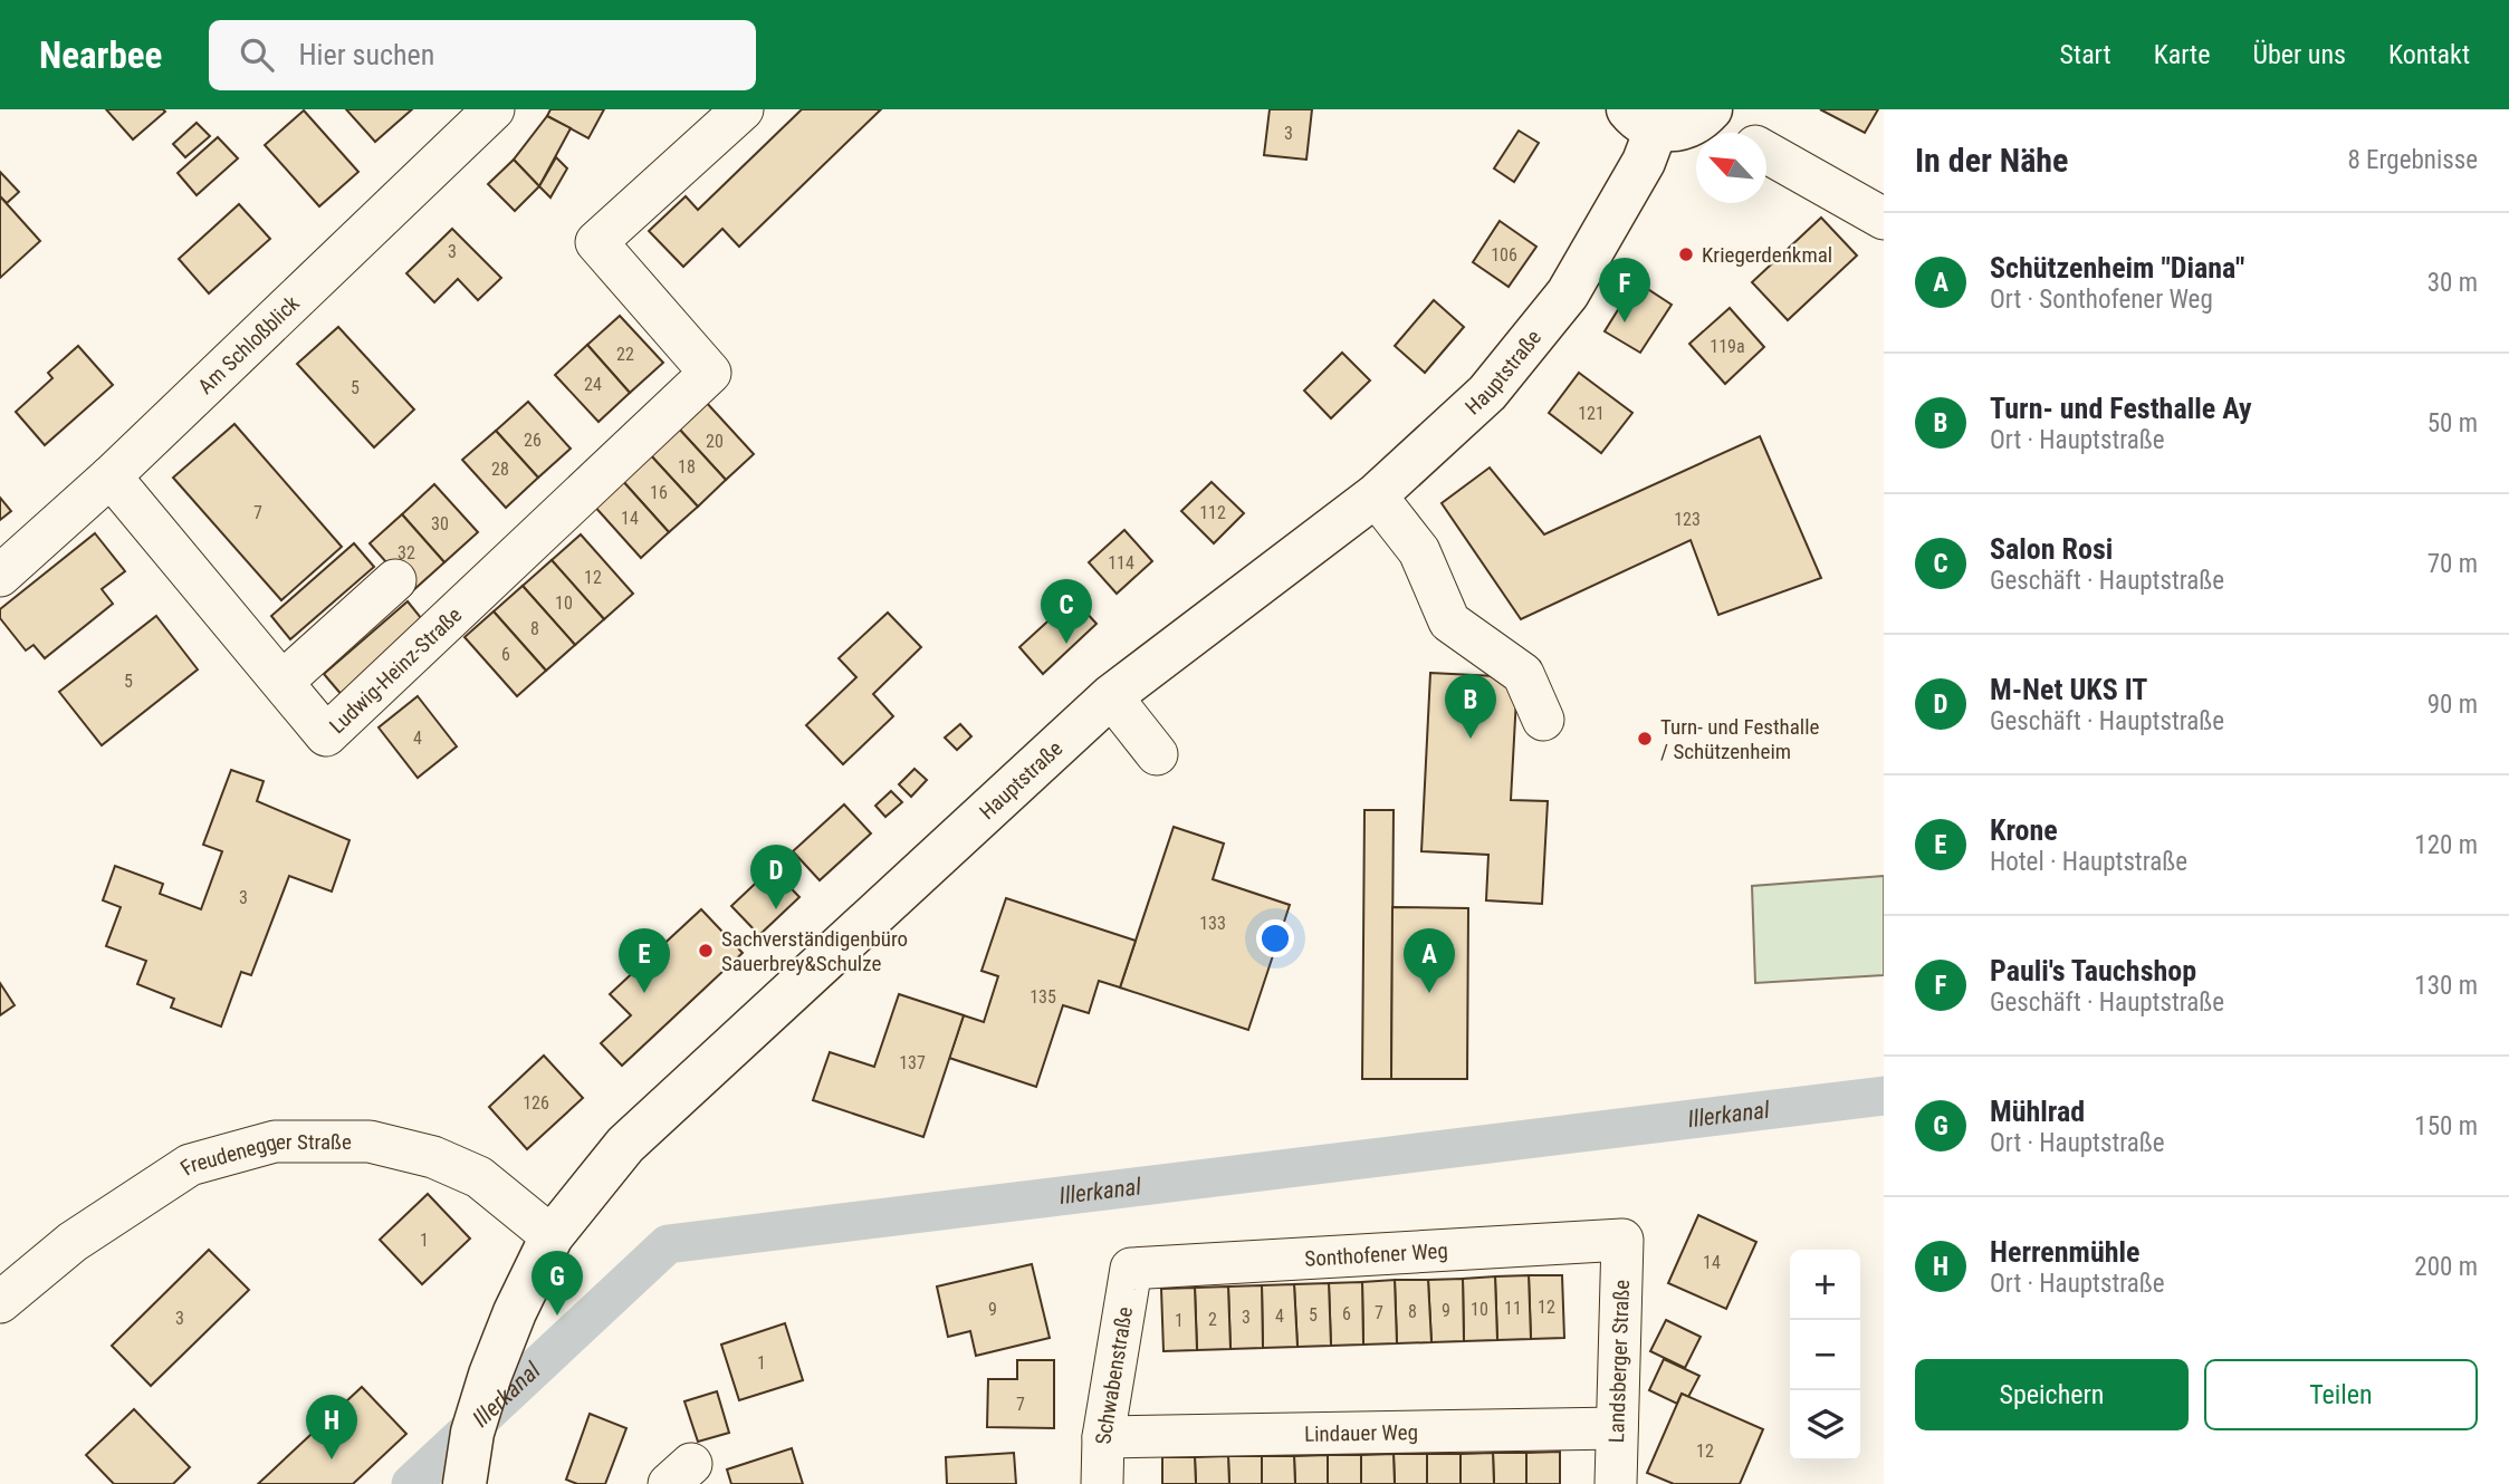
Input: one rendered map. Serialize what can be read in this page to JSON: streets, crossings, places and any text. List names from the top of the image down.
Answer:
{
  "streets": {
    "main road": ["Hauptstraße"],
    "street": [
      "Am Schloßblick",
      "Ludwig-Heinz-Straße",
      "Freudenegger Straße",
      "Sonthofener Weg",
      "Landsberger Straße",
      "Schwabenstraße",
      "Lindauer Weg"
    ]
  },
  "crossings": [
    ["Am Schloßblick", "Ludwig-Heinz-Straße"],
    ["Hauptstraße", "Freudenegger Straße"],
    ["Sonthofener Weg", "Landsberger Straße"],
    ["Sonthofener Weg", "Schwabenstraße"],
    ["Landsberger Straße", "Lindauer Weg"],
    ["Schwabenstraße", "Lindauer Weg"]
  ],
  "water": ["Illerkanal"],
  "places": ["Kriegerdenkmal", "Turn- und Festhalle / Schützenheim", "Sachverständigenbüro Sauerbrey&Schulze"],
  "house_numbers": [
    "3",
    "3",
    "106",
    "119a",
    "22",
    "24",
    "5",
    "121",
    "26",
    "20",
    "18",
    "28",
    "16",
    "7",
    "112",
    "14",
    "123",
    "30",
    "32",
    "114",
    "12",
    "10",
    "8",
    "6",
    "5",
    "4",
    "3",
    "133",
    "135",
    "137",
    "126",
    "1",
    "14",
    "12",
    "11",
    "9",
    "10",
    "9",
    "8",
    "7",
    "6",
    "5",
    "4",
    "3",
    "3",
    "2",
    "1",
    "1",
    "7",
    "12"
  ],
  "north": "top left",
  "page": {
    "header": "Nearbee",
    "search": "Hier suchen",
    "nav": [
      "Start",
      "Karte",
      "Über uns",
      "Kontakt"
    ],
    "heading": ["In der Nähe", "8 Ergebnisse"],
    "list": [
      {
        "mark": "A",
        "name": "Schützenheim \"Diana\"",
        "note": "Ort · Sonthofener Weg",
        "value": "30 m"
      },
      {
        "mark": "B",
        "name": "Turn- und Festhalle Ay",
        "note": "Ort · Hauptstraße",
        "value": "50 m"
      },
      {
        "mark": "C",
        "name": "Salon Rosi",
        "note": "Geschäft · Hauptstraße",
        "value": "70 m"
      },
      {
        "mark": "D",
        "name": "M-Net UKS IT",
        "note": "Geschäft · Hauptstraße",
        "value": "90 m"
      },
      {
        "mark": "E",
        "name": "Krone",
        "note": "Hotel · Hauptstraße",
        "value": "120 m"
      },
      {
        "mark": "F",
        "name": "Pauli's Tauchshop",
        "note": "Geschäft · Hauptstraße",
        "value": "130 m"
      },
      {
        "mark": "G",
        "name": "Mühlrad",
        "note": "Ort · Hauptstraße",
        "value": "150 m"
      },
      {
        "mark": "H",
        "name": "Herrenmühle",
        "note": "Ort · Hauptstraße",
        "value": "200 m"
      }
    ],
    "pins": [
      "F",
      "C",
      "B",
      "D",
      "A",
      "E",
      "G",
      "H"
    ],
    "map_buttons": ["+", "−"],
    "buttons": ["Speichern", "Teilen"]
  }
}
